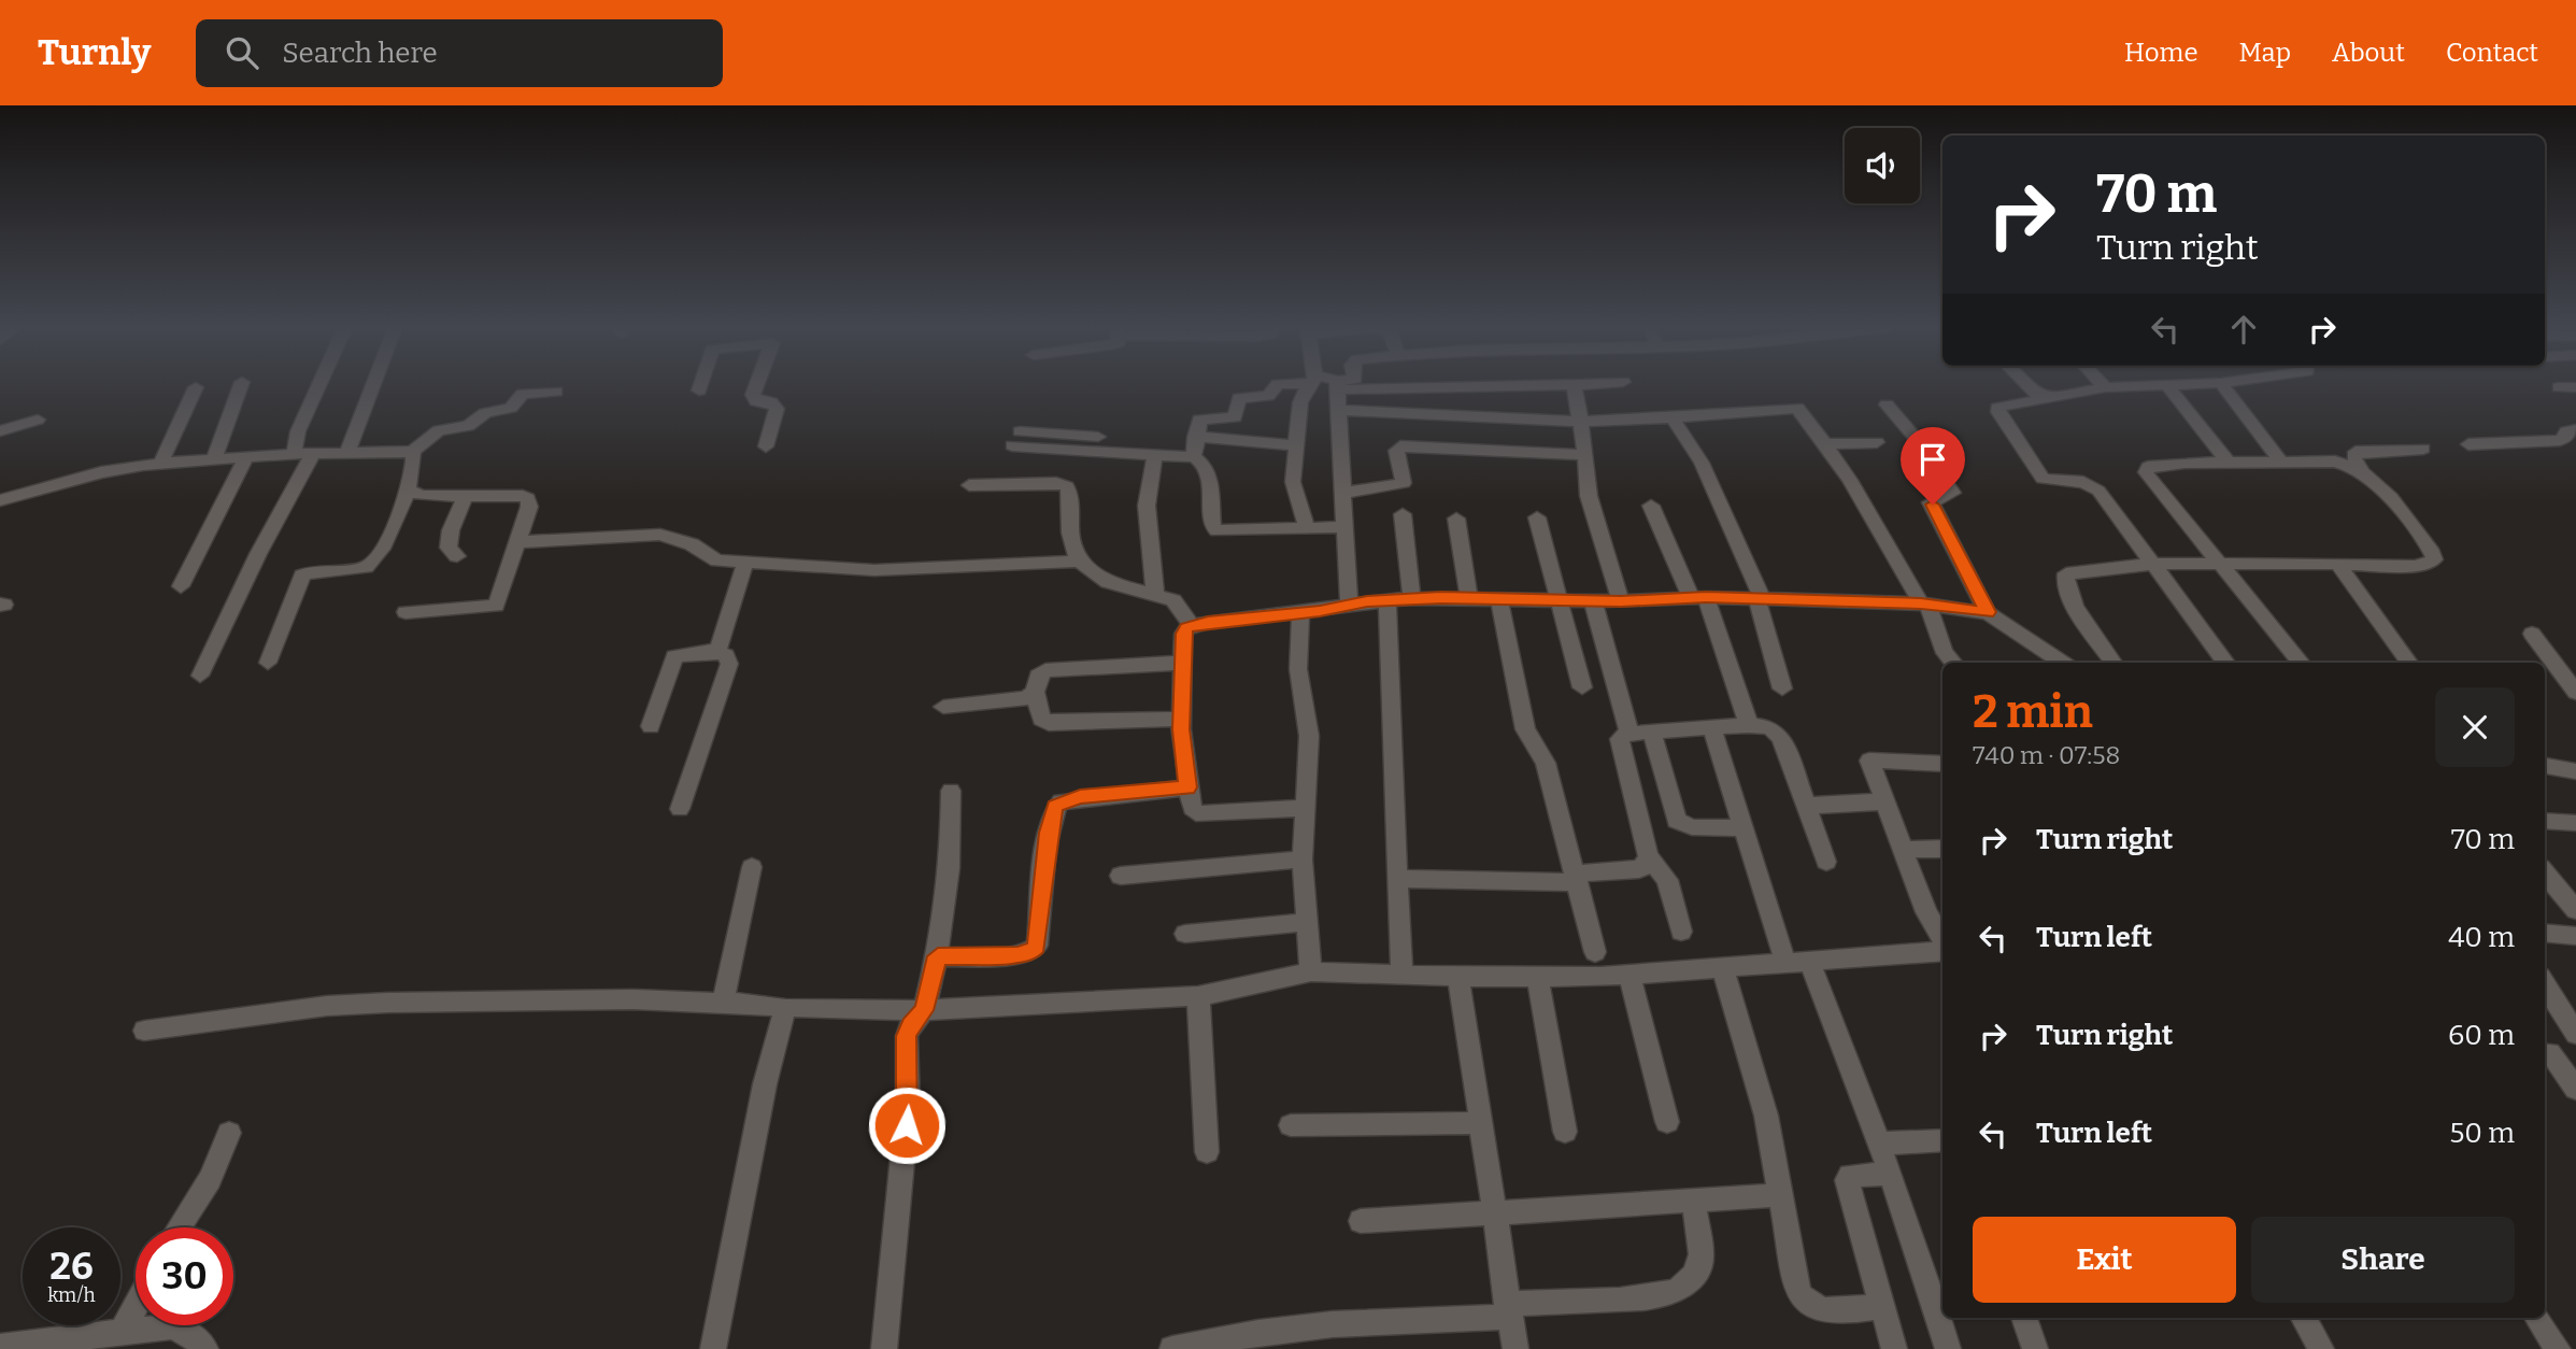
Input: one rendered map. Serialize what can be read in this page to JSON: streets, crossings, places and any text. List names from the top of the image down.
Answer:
{
  "page": {
    "header": "Turnly",
    "search": "Search here",
    "nav": [
      "Home",
      "Map",
      "About",
      "Contact"
    ],
    "turn": ["70 m", "Turn right"],
    "heading": ["2 min", "740 m · 07:58"],
    "list": [
      {
        "name": "Turn right",
        "value": "70 m"
      },
      {
        "name": "Turn left",
        "value": "40 m"
      },
      {
        "name": "Turn right",
        "value": "60 m"
      },
      {
        "name": "Turn left",
        "value": "50 m"
      }
    ],
    "buttons": ["Exit", "Share"],
    "speed": "26 km/h",
    "limit": "30"
  }
}
